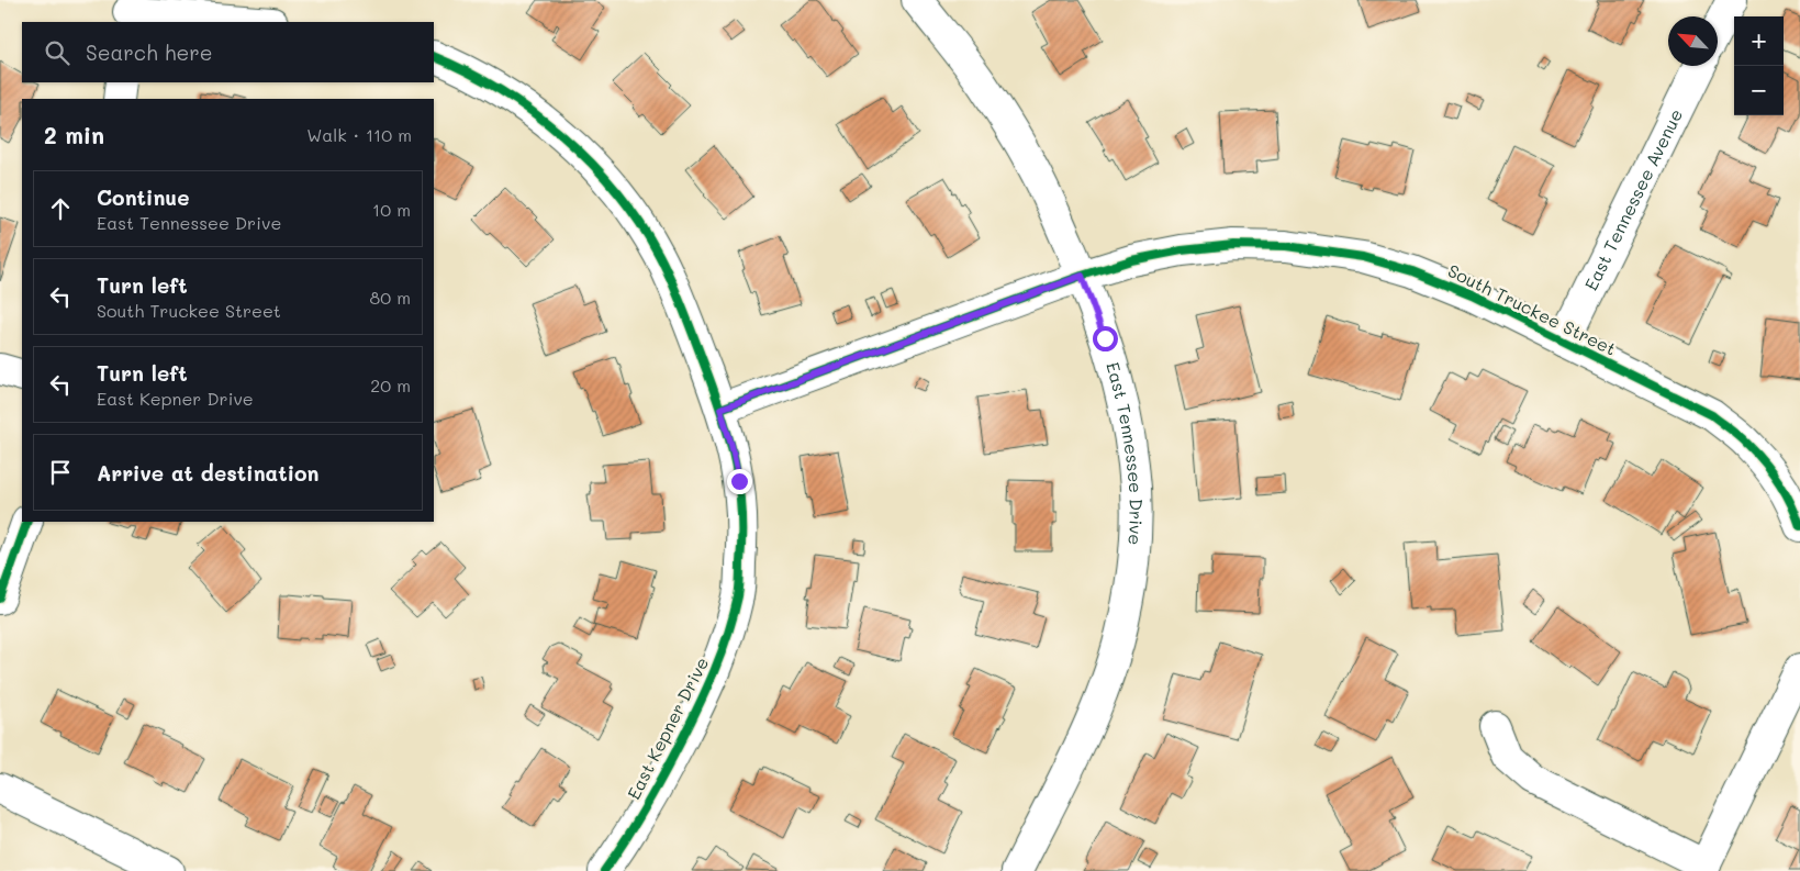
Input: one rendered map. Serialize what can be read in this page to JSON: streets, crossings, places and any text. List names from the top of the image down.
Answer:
{
  "streets": {
    "street": [
      "East Tennessee Avenue",
      "South Truckee Street",
      "East Tennessee Drive",
      "East Kepner Drive"
    ]
  },
  "crossings": [
    ["East Tennessee Avenue", "South Truckee Street"],
    ["South Truckee Street", "East Tennessee Drive"],
    ["South Truckee Street", "East Kepner Drive"]
  ],
  "north": "top left",
  "page": {
    "map_buttons": ["+", "−"],
    "search": "Search here",
    "heading": ["2 min", "Walk · 110 m"],
    "list": [
      ["Continue", "East Tennessee Drive", "10 m"],
      ["Turn left", "South Truckee Street", "80 m"],
      ["Turn left", "East Kepner Drive", "20 m"],
      "Arrive at destination"
    ]
  }
}
